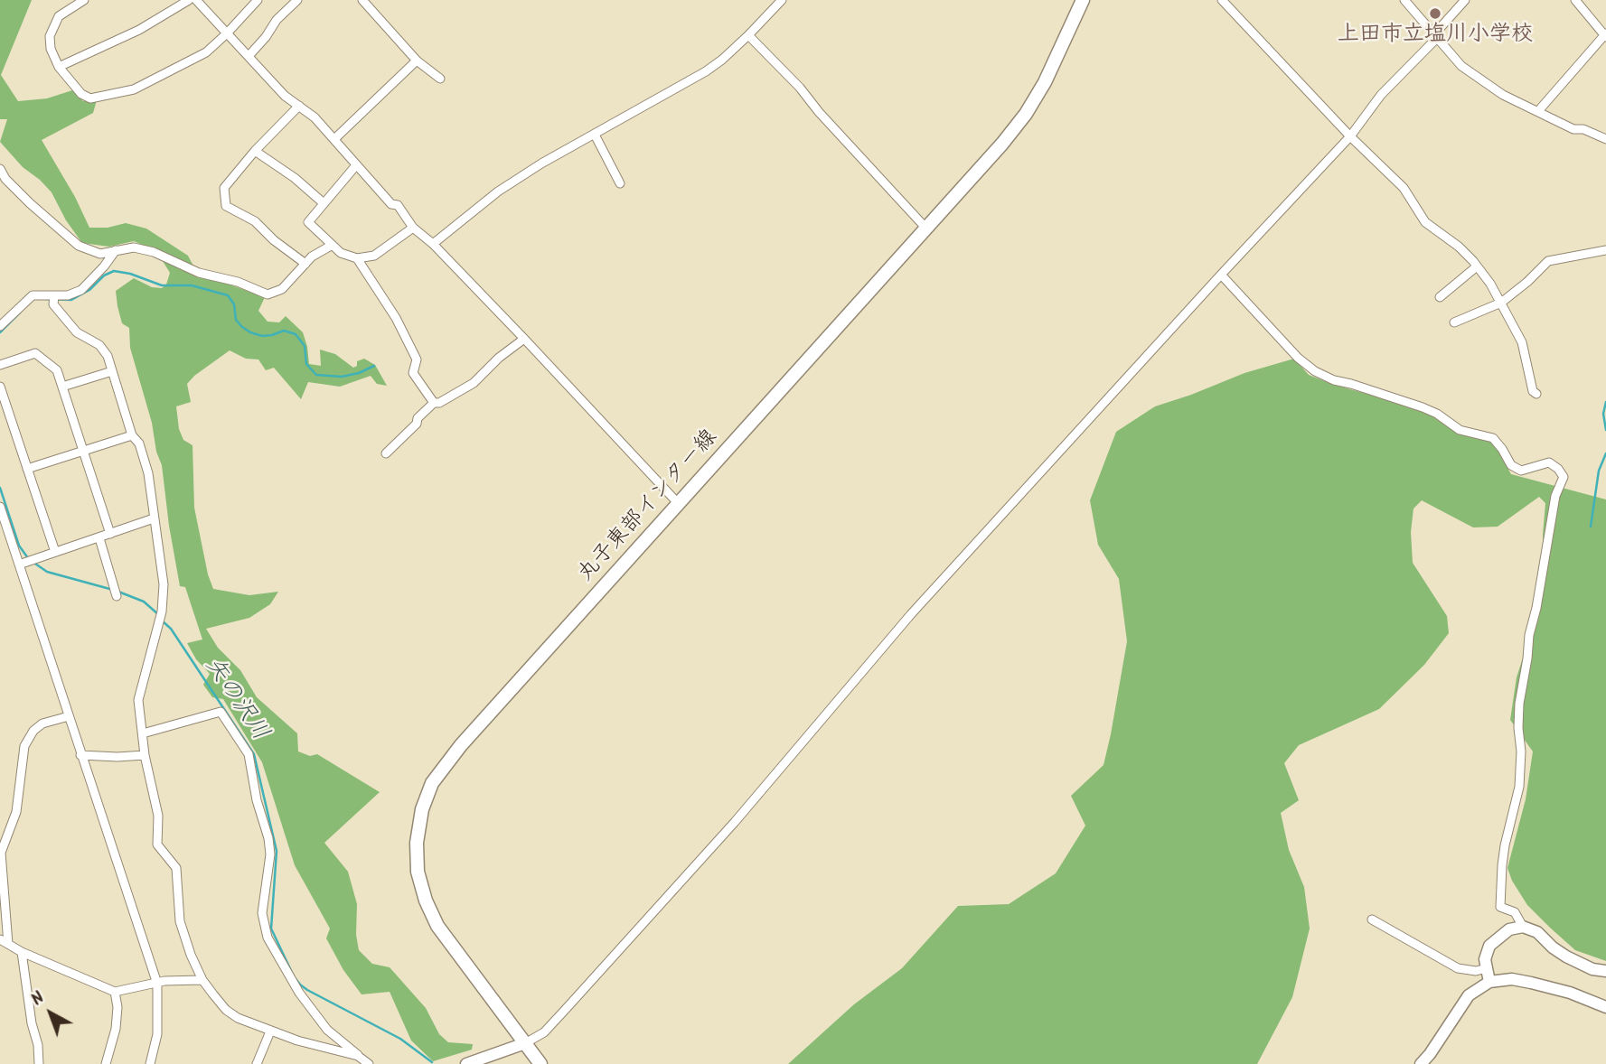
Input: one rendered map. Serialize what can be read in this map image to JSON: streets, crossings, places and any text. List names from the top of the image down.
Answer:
{
  "streets": {
    "main road": ["丸子東部インター線"]
  },
  "water": ["矢の沢川"],
  "places": ["上田市立塩川小学校"],
  "north": "top left"
}
